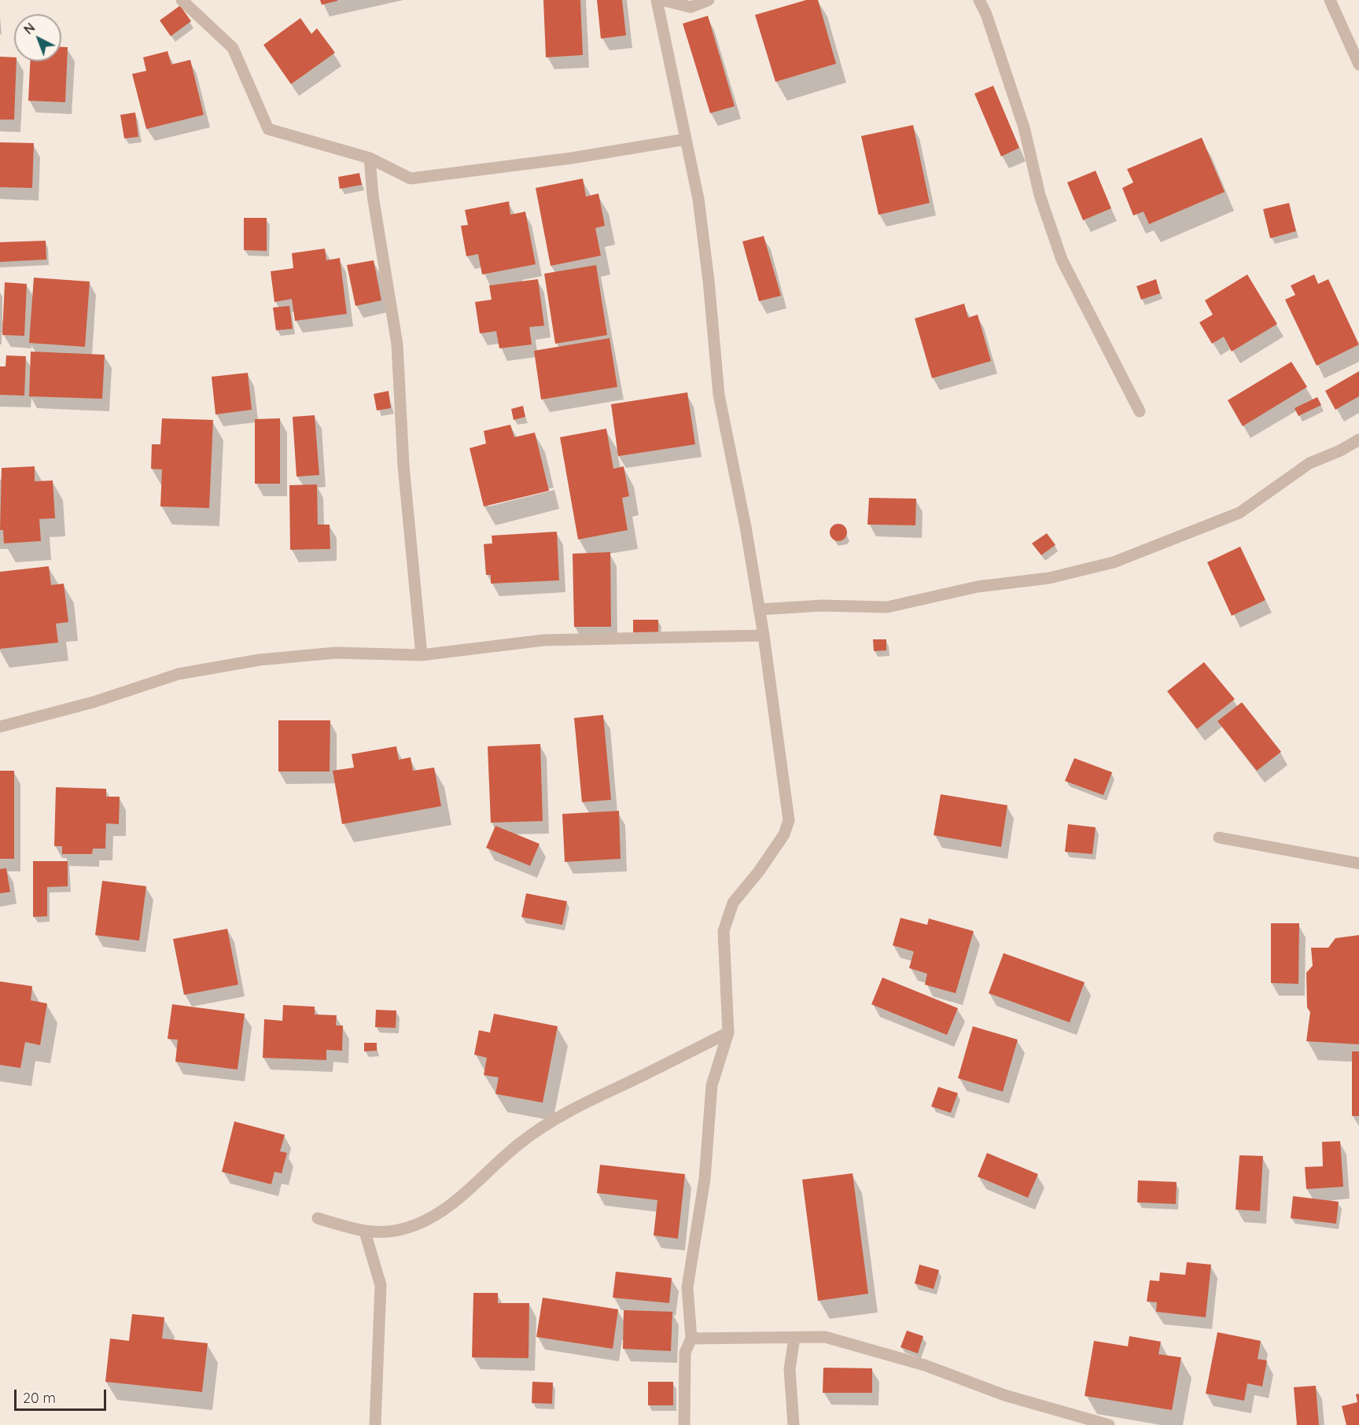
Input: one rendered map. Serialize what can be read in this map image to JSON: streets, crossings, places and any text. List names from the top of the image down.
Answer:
{
  "scale_bar": "20 m",
  "north": "top left"
}
